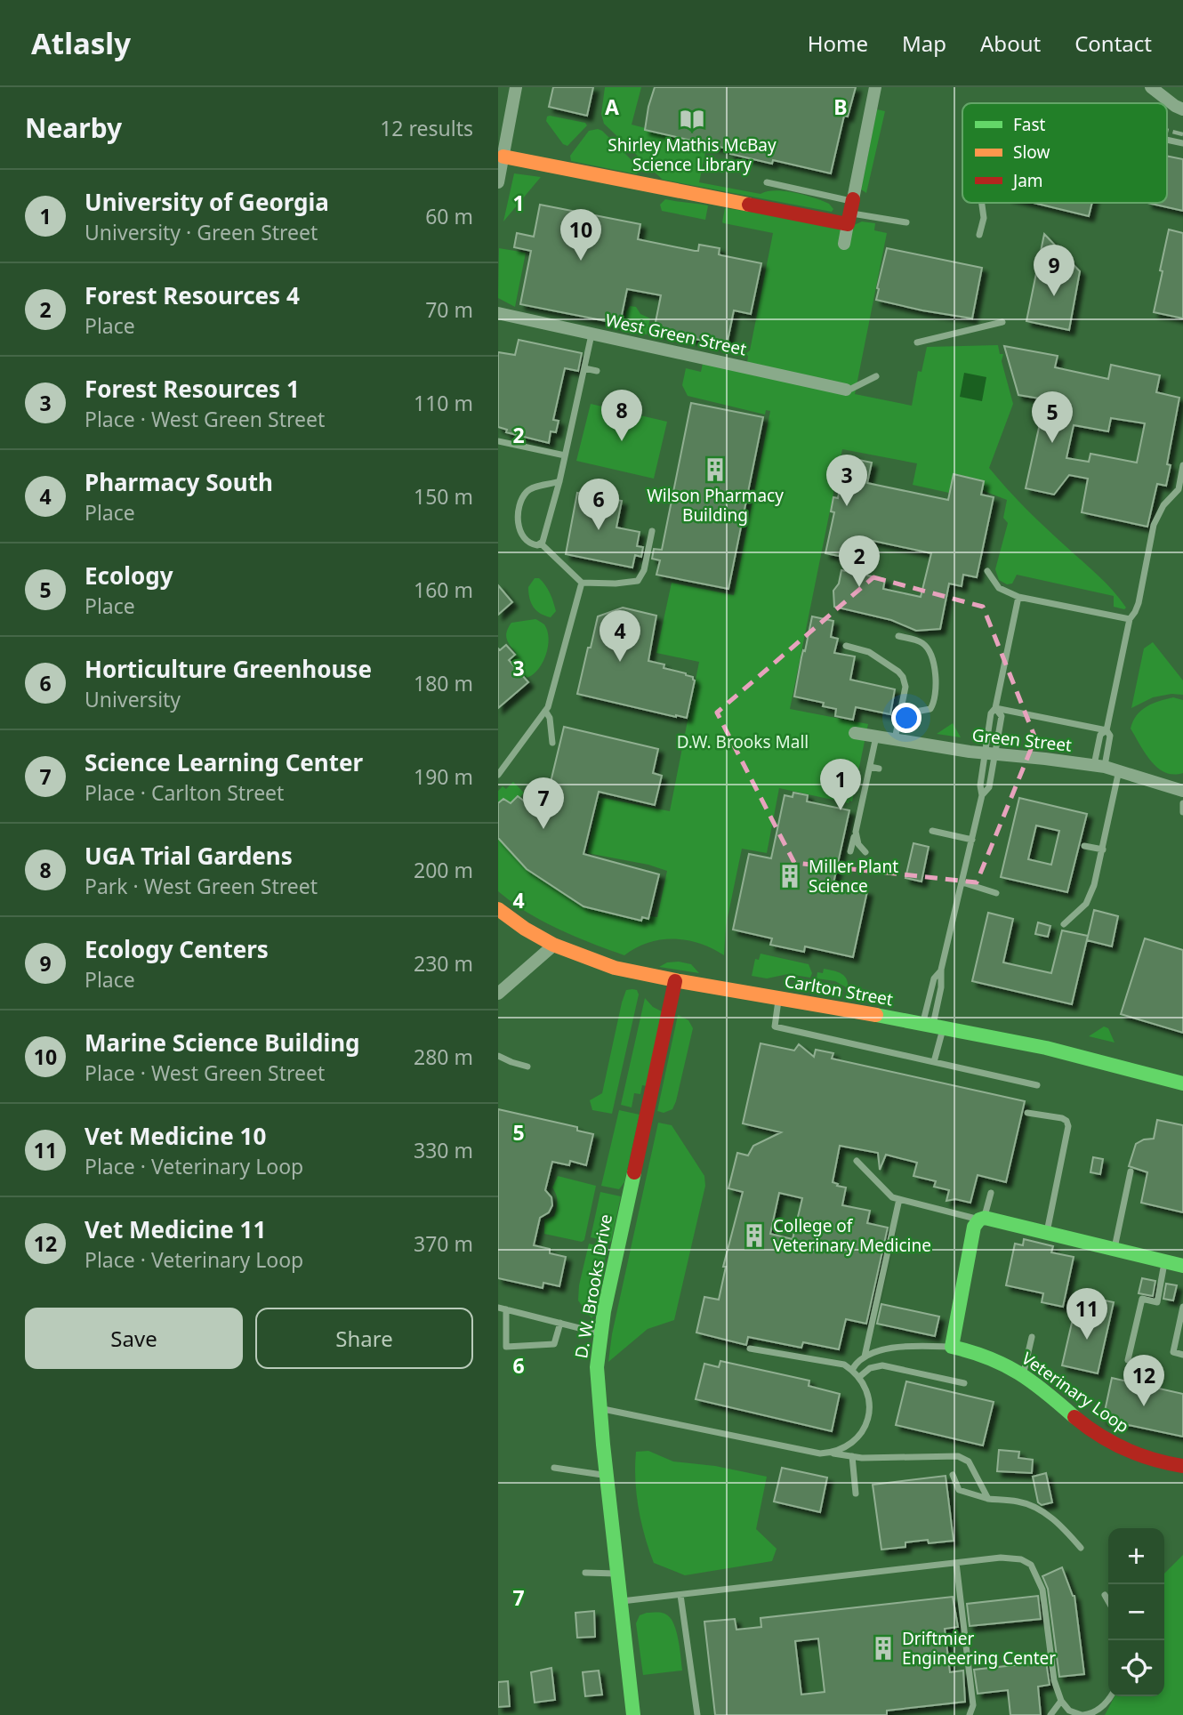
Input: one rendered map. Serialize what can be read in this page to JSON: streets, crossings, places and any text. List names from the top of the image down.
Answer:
{
  "streets": {
    "street": [
      "West Green Street",
      "Green Street",
      "Carlton Street",
      "D. W. Brooks Drive",
      "Veterinary Loop"
    ]
  },
  "crossings": [
    ["Carlton Street", "D. W. Brooks Drive"]
  ],
  "parks": ["D.W. Brooks Mall"],
  "places": {
    "library": ["Shirley Mathis McBay Science Library"],
    "building": [
      "Wilson Pharmacy Building",
      "Miller Plant Science",
      "College of Veterinary Medicine",
      "Driftmier Engineering Center"
    ]
  },
  "legend": ["Fast", "Slow", "Jam"],
  "page": {
    "header": "Atlasly",
    "nav": [
      "Home",
      "Map",
      "About",
      "Contact"
    ],
    "heading": ["Nearby", "12 results"],
    "list": [
      {
        "mark": "1",
        "name": "University of Georgia",
        "note": "University · Green Street",
        "value": "60 m"
      },
      {
        "mark": "2",
        "name": "Forest Resources 4",
        "note": "Place",
        "value": "70 m"
      },
      {
        "mark": "3",
        "name": "Forest Resources 1",
        "note": "Place · West Green Street",
        "value": "110 m"
      },
      {
        "mark": "4",
        "name": "Pharmacy South",
        "note": "Place",
        "value": "150 m"
      },
      {
        "mark": "5",
        "name": "Ecology",
        "note": "Place",
        "value": "160 m"
      },
      {
        "mark": "6",
        "name": "Horticulture Greenhouse",
        "note": "University",
        "value": "180 m"
      },
      {
        "mark": "7",
        "name": "Science Learning Center",
        "note": "Place · Carlton Street",
        "value": "190 m"
      },
      {
        "mark": "8",
        "name": "UGA Trial Gardens",
        "note": "Park · West Green Street",
        "value": "200 m"
      },
      {
        "mark": "9",
        "name": "Ecology Centers",
        "note": "Place",
        "value": "230 m"
      },
      {
        "mark": "10",
        "name": "Marine Science Building",
        "note": "Place · West Green Street",
        "value": "280 m"
      },
      {
        "mark": "11",
        "name": "Vet Medicine 10",
        "note": "Place · Veterinary Loop",
        "value": "330 m"
      },
      {
        "mark": "12",
        "name": "Vet Medicine 11",
        "note": "Place · Veterinary Loop",
        "value": "370 m"
      }
    ],
    "pins": [
      "10",
      "9",
      "8",
      "5",
      "3",
      "6",
      "2",
      "4",
      "1",
      "7",
      "11",
      "12"
    ],
    "buttons": ["Save", "Share"],
    "map_buttons": ["+", "−"]
  },
  "grid": {
    "columns": ["A", "B"],
    "rows": [
      "1",
      "2",
      "3",
      "4",
      "5",
      "6",
      "7"
    ]
  }
}
